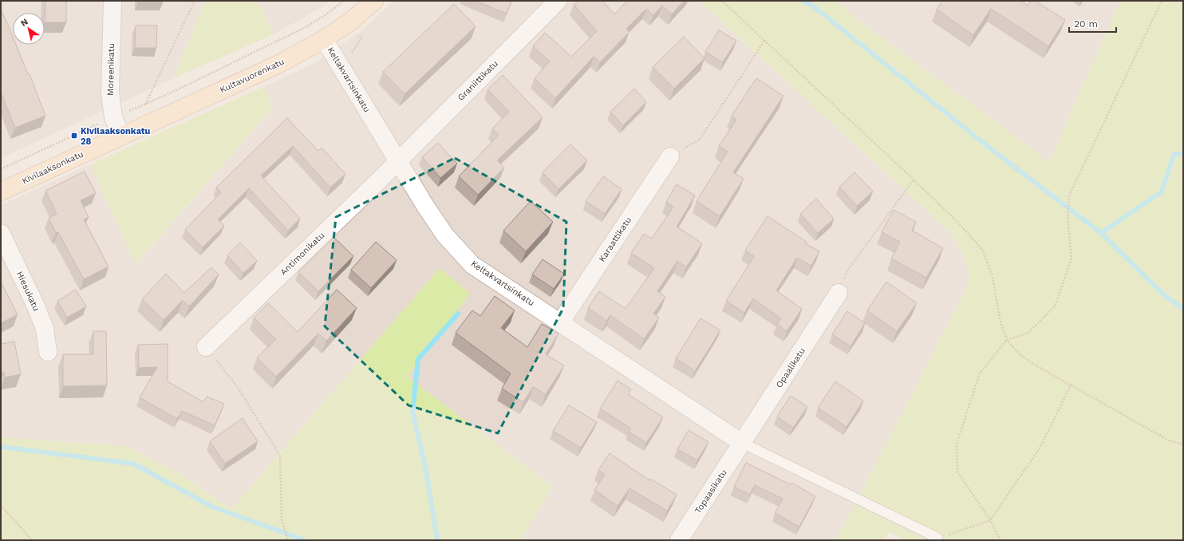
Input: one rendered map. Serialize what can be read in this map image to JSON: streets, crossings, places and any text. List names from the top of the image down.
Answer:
{
  "streets": {
    "street": [
      "Moreenikatu",
      "Kultavuorenkatu",
      "Keltakvartsinkatu",
      "Graniittikatu",
      "Kivilaaksonkatu",
      "Karaattikatu",
      "Antimonikatu",
      "Hiesukatu",
      "Opaalikatu",
      "Topaasikatu"
    ]
  },
  "crossings": [
    ["Moreenikatu", "Kultavuorenkatu"],
    ["Moreenikatu", "Kivilaaksonkatu"],
    ["Kultavuorenkatu", "Keltakvartsinkatu"],
    ["Kultavuorenkatu", "Kivilaaksonkatu"],
    ["Keltakvartsinkatu", "Graniittikatu"],
    ["Keltakvartsinkatu", "Karaattikatu"],
    ["Keltakvartsinkatu", "Antimonikatu"],
    ["Keltakvartsinkatu", "Opaalikatu"],
    ["Keltakvartsinkatu", "Topaasikatu"],
    ["Graniittikatu", "Antimonikatu"],
    ["Opaalikatu", "Topaasikatu"]
  ],
  "places": {
    "transit": ["Kivilaaksonkatu 28"]
  },
  "scale_bar": "20 m",
  "north": "top left"
}
